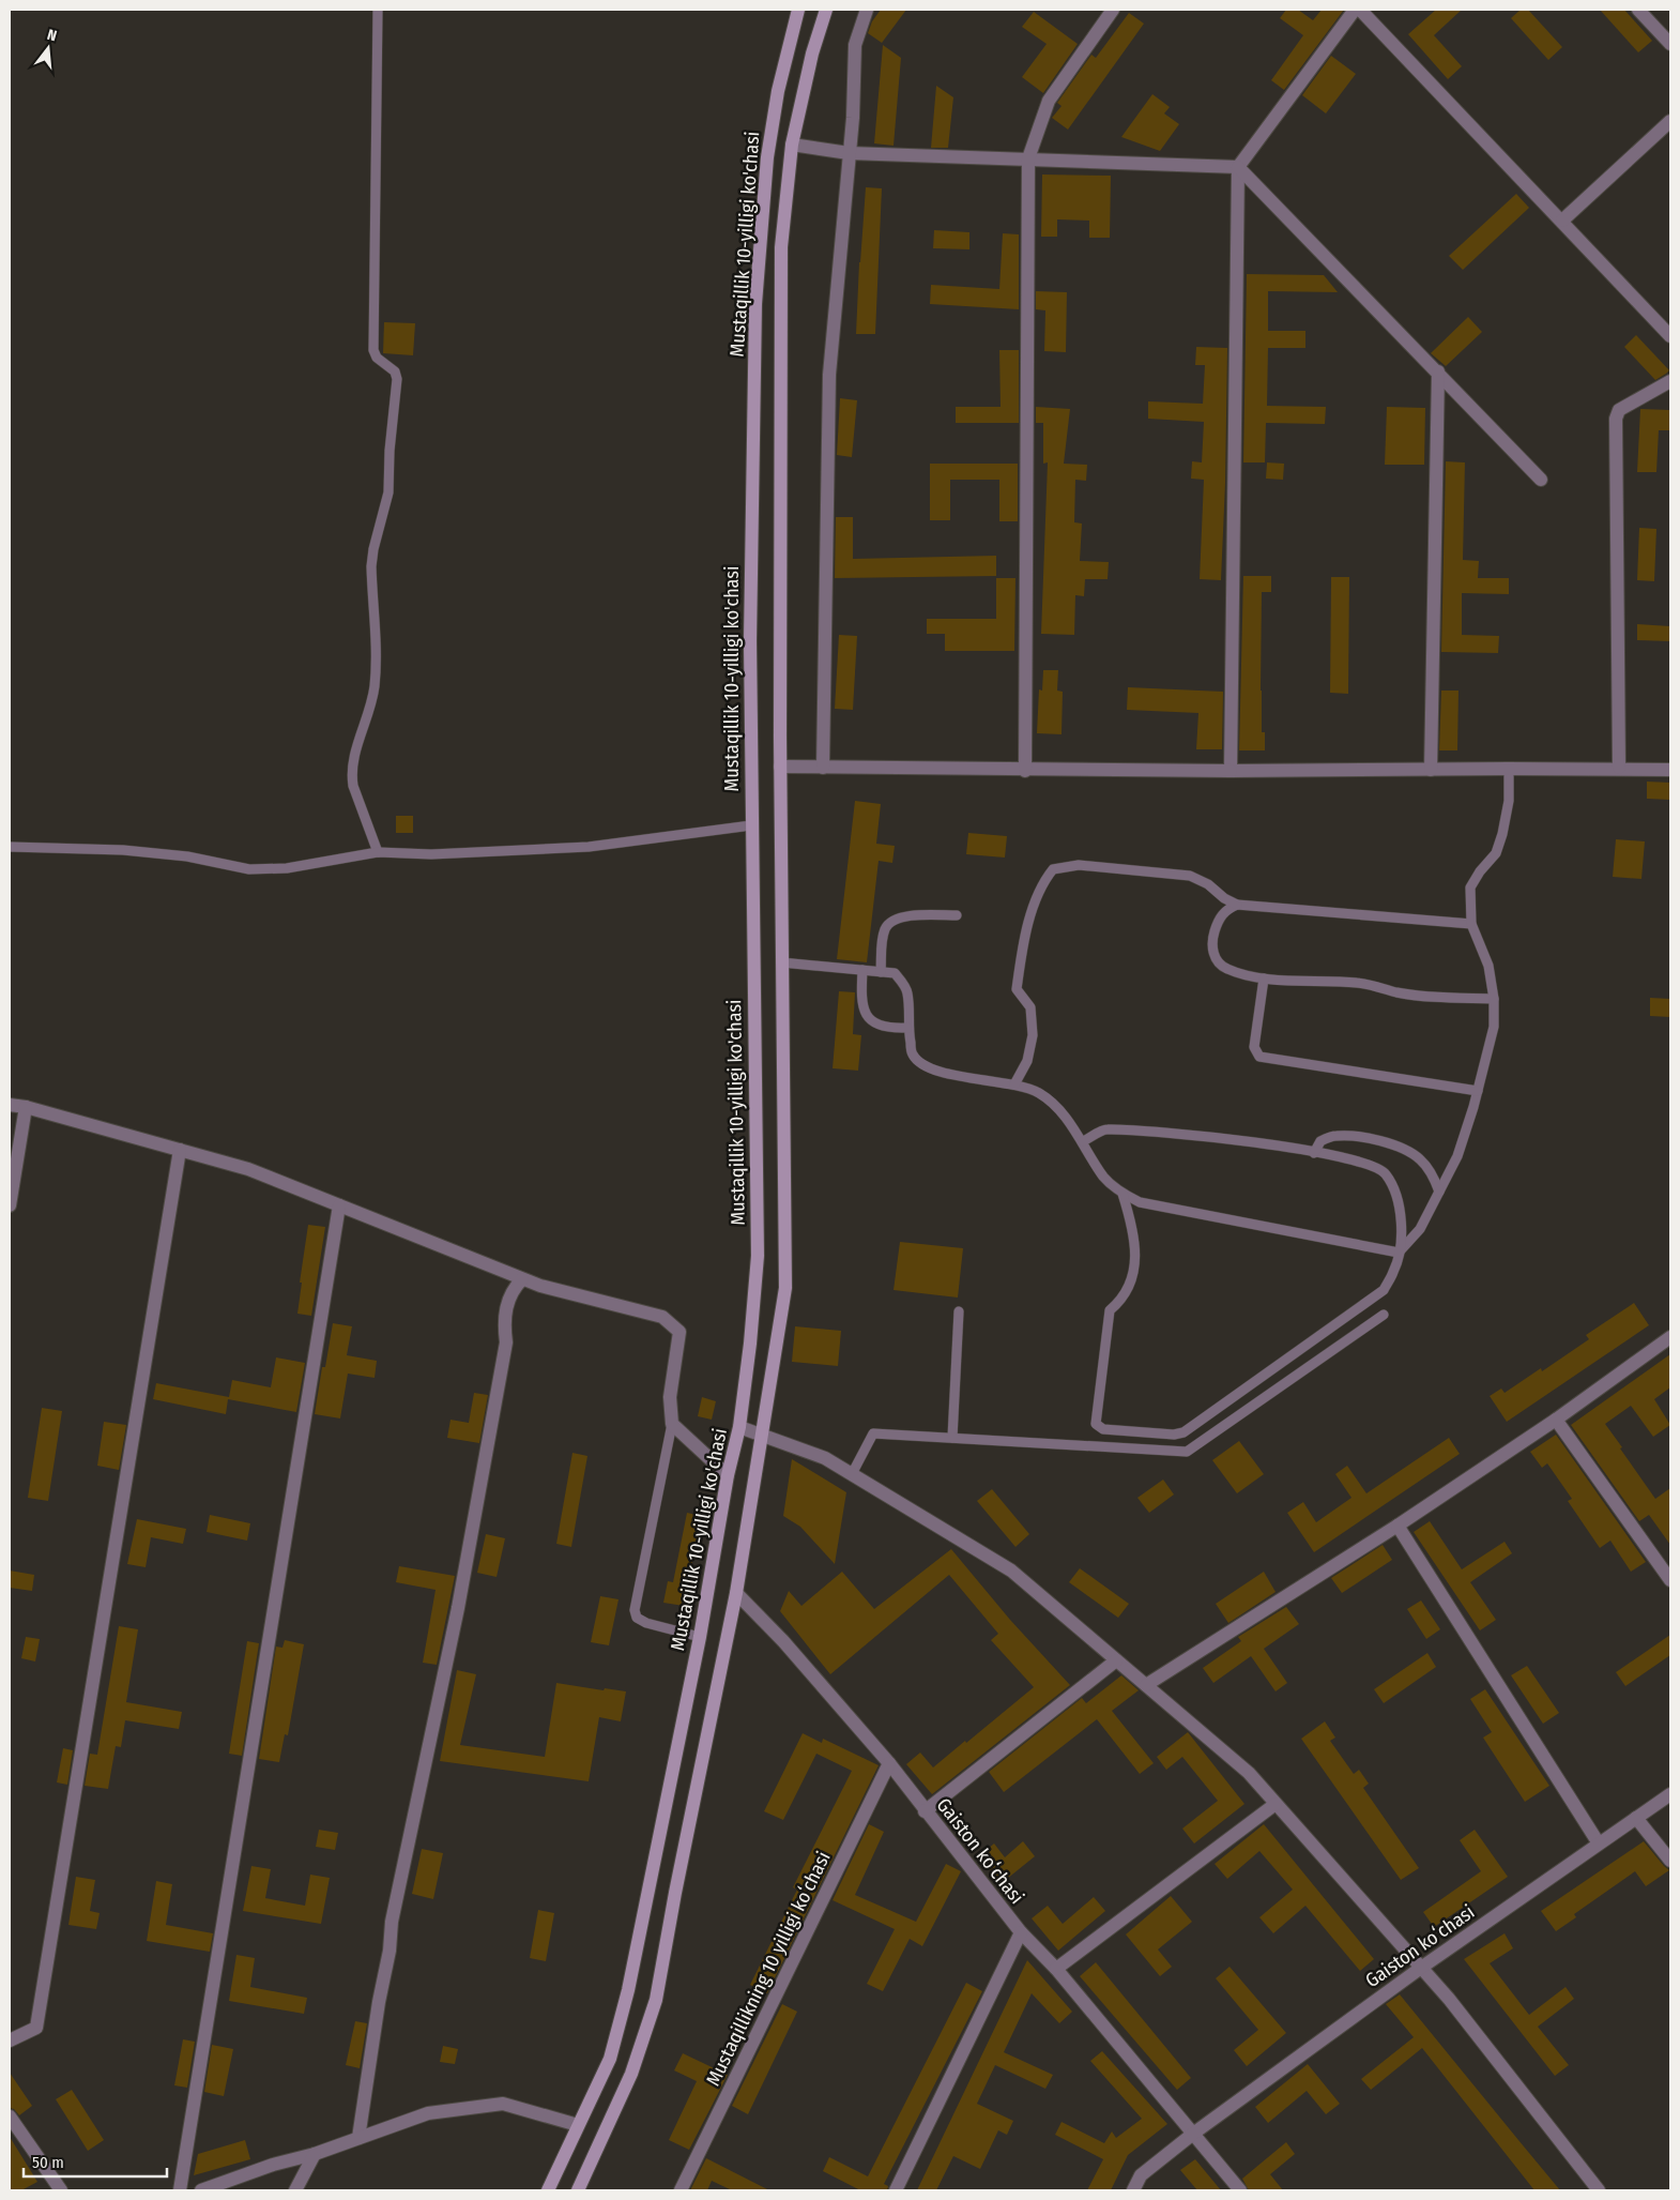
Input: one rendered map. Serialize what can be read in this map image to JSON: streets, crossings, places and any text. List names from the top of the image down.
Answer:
{
  "streets": {
    "main road": ["Mustaqillik 10-yilligi ko'chasi"],
    "street": ["Gaiston koʻchasi", "Mustaqillikning 10 yilligi koʻchasi"]
  },
  "crossings": [
    ["Mustaqillik 10-yilligi ko'chasi", "Gaiston koʻchasi"],
    ["Gaiston koʻchasi", "Mustaqillikning 10 yilligi koʻchasi"]
  ],
  "scale_bar": "50 m",
  "north": "top"
}
